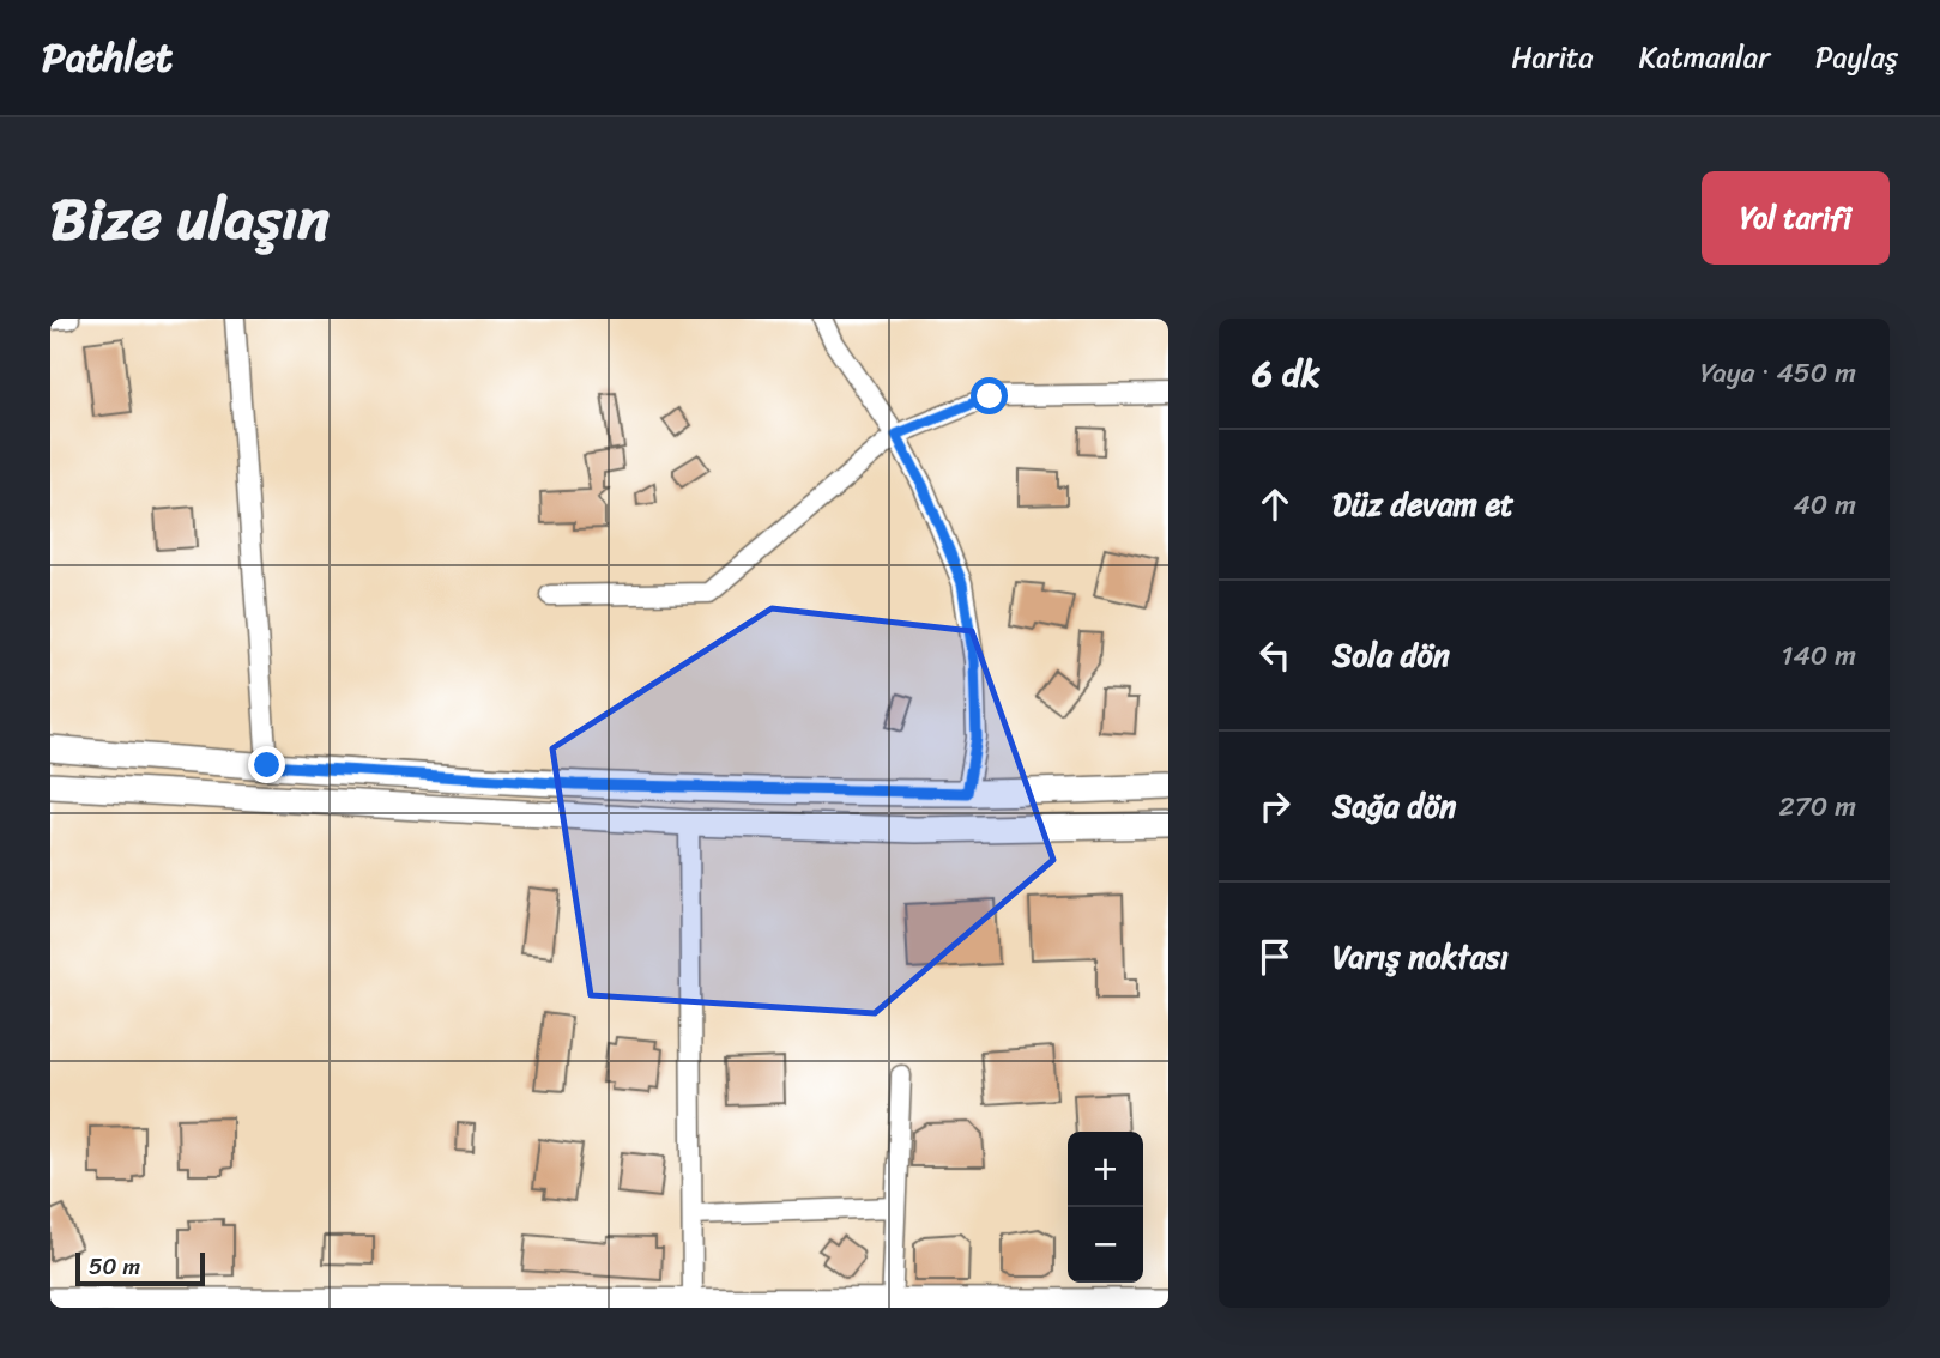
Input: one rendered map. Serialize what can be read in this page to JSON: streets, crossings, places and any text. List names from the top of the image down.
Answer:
{
  "scale_bar": "50 m",
  "page": {
    "header": "Pathlet",
    "nav": ["Harita", "Katmanlar", "Paylaş"],
    "title": "Bize ulaşın",
    "buttons": "Yol tarifi",
    "heading": ["6 dk", "Yaya · 450 m"],
    "list": [
      ["Düz devam et", "40 m"],
      ["Sola dön", "140 m"],
      ["Sağa dön", "270 m"],
      "Varış noktası"
    ],
    "map_buttons": ["+", "−"],
    "scale": "50 m"
  }
}
